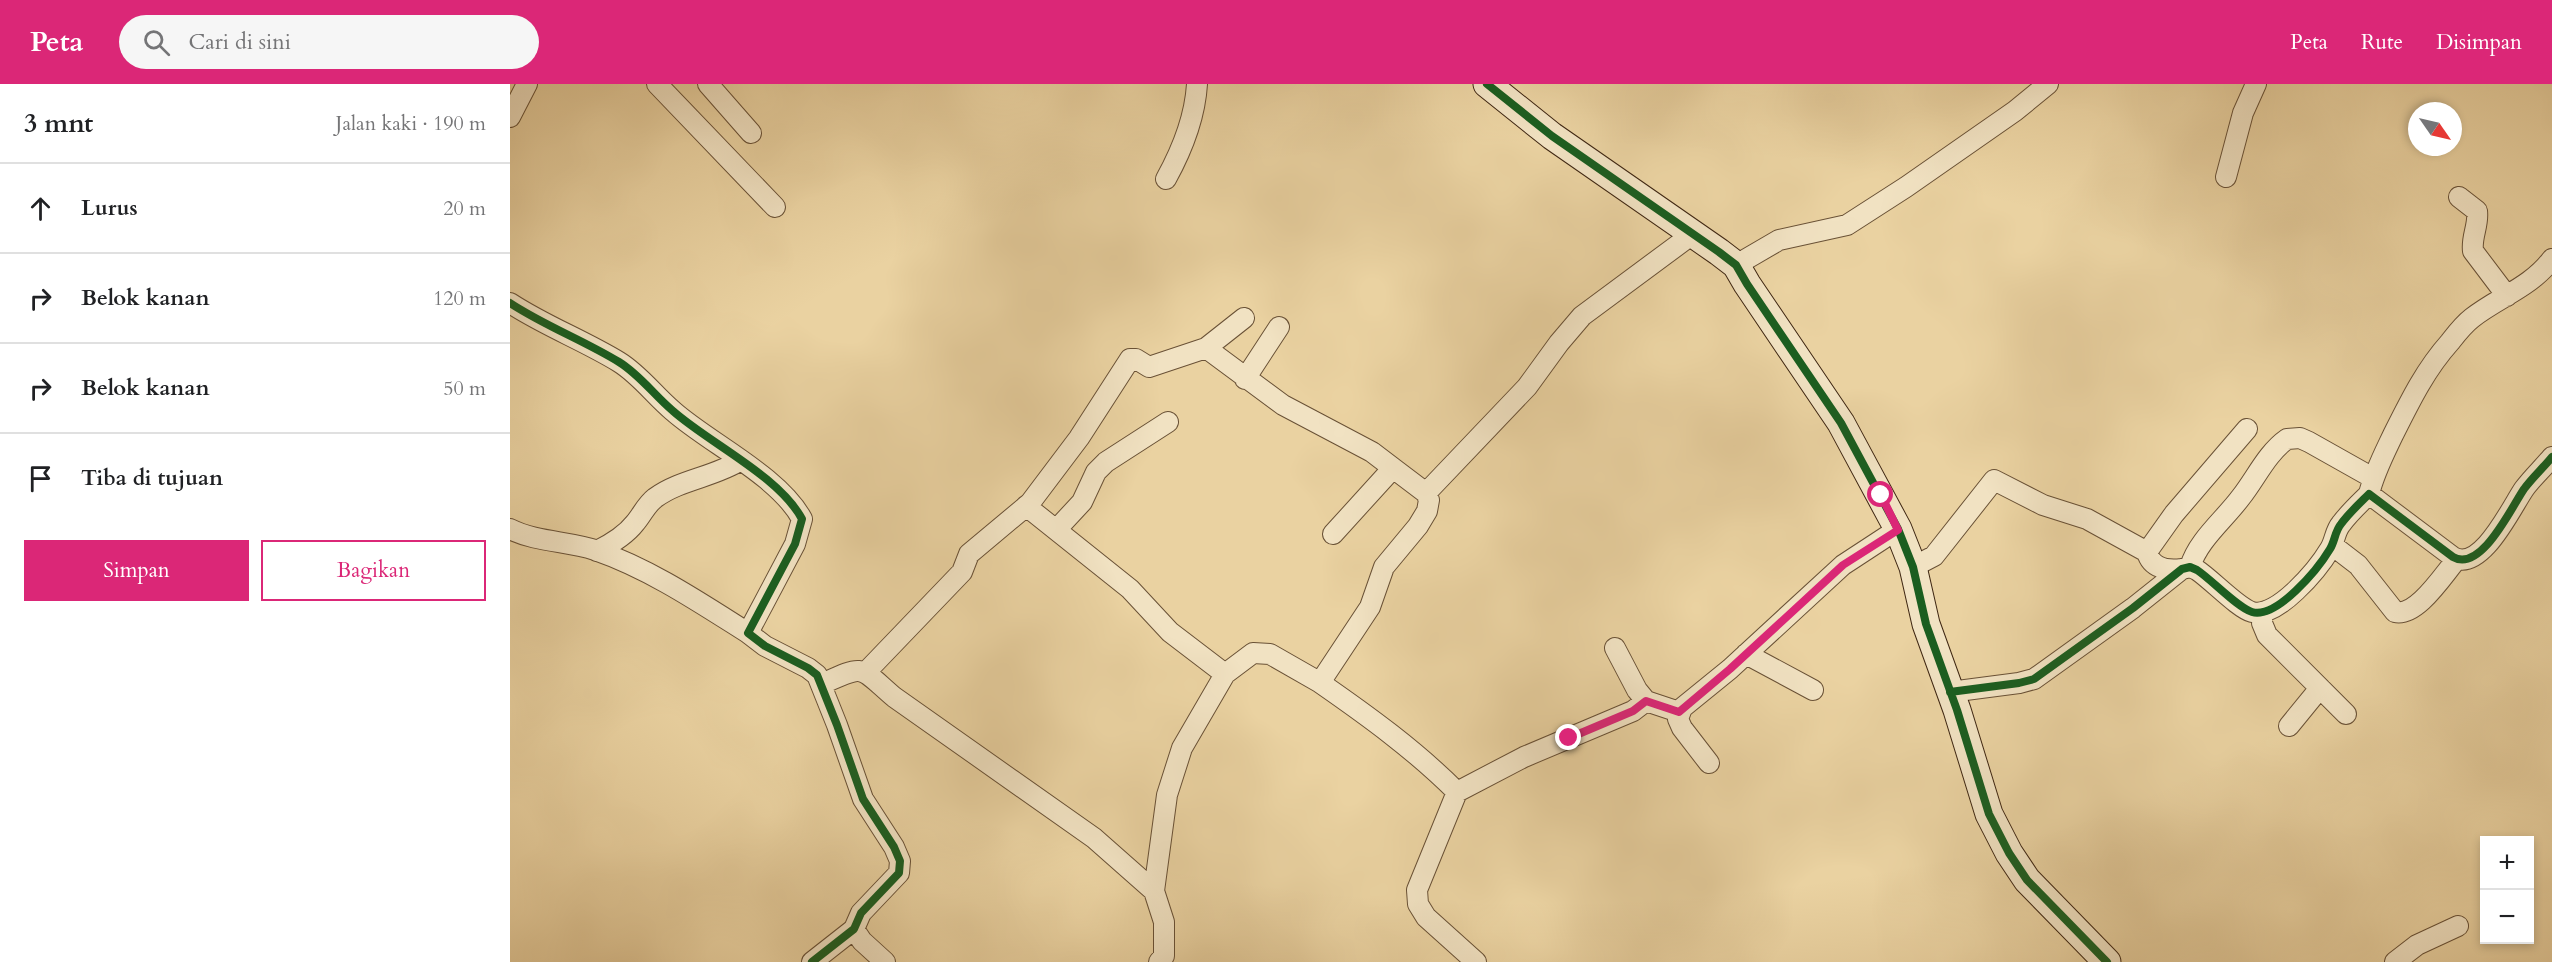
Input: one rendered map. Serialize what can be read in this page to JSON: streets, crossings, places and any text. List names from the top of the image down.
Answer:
{
  "north": "bottom right",
  "page": {
    "header": "Peta",
    "search": "Cari di sini",
    "nav": ["Peta", "Rute", "Disimpan"],
    "heading": ["3 mnt", "Jalan kaki · 190 m"],
    "list": [
      ["Lurus", "20 m"],
      ["Belok kanan", "120 m"],
      ["Belok kanan", "50 m"],
      "Tiba di tujuan"
    ],
    "buttons": ["Simpan", "Bagikan"],
    "map_buttons": ["+", "−"]
  }
}
